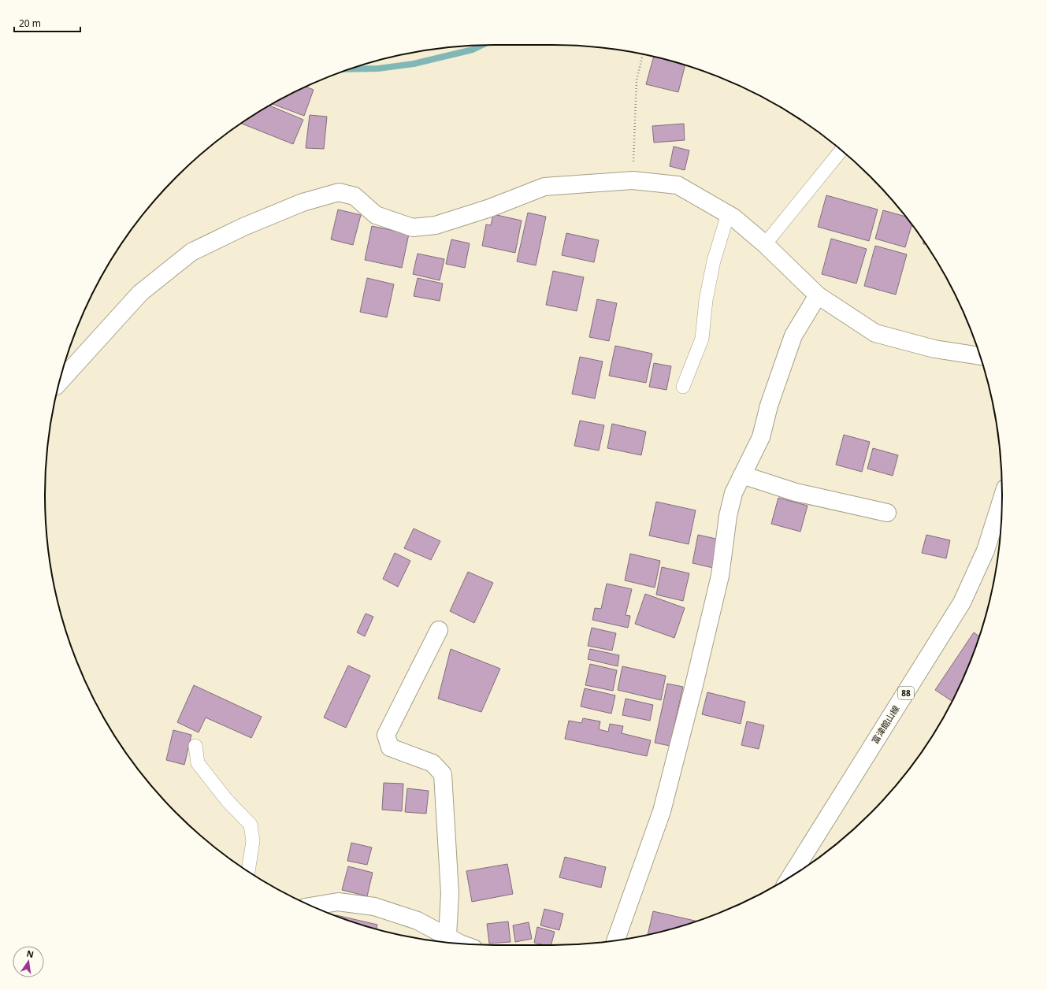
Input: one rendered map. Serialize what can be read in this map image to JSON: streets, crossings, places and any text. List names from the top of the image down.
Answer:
{
  "streets": {
    "street": ["88", "富津館山線"]
  },
  "scale_bar": "20 m",
  "north": "top"
}
